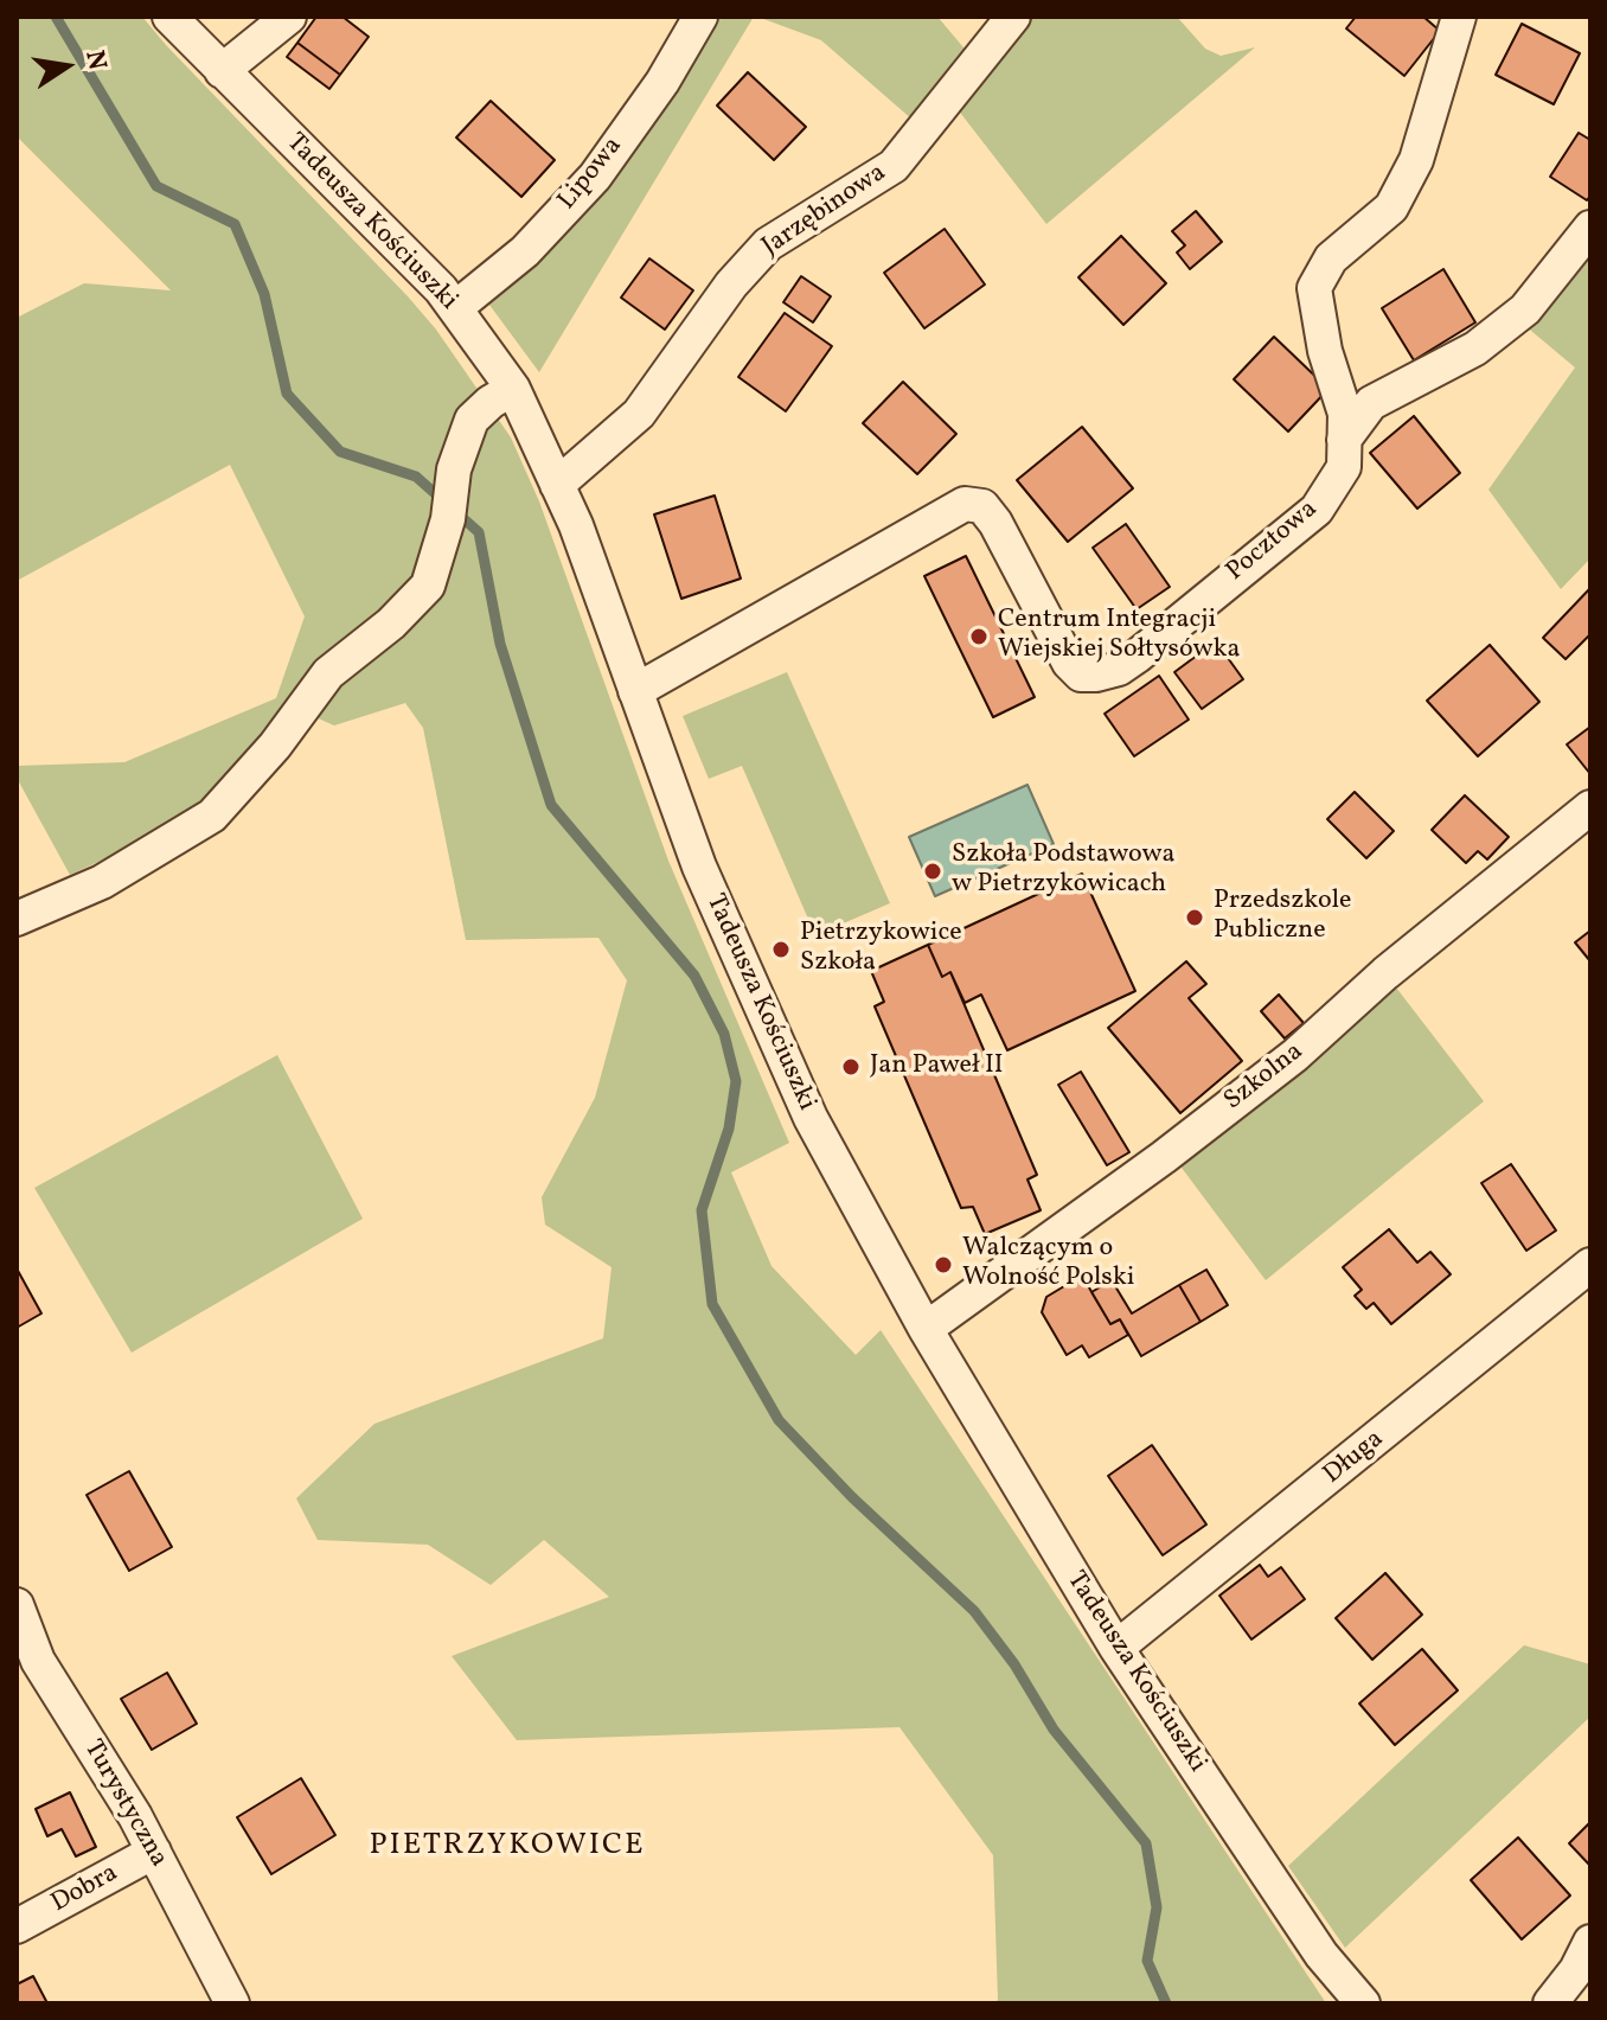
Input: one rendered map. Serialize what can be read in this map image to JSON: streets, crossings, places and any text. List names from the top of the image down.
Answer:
{
  "streets": {
    "street": [
      "Lipowa",
      "Jarzębinowa",
      "Tadeusza Kościuszki",
      "Pocztowa",
      "Szkolna",
      "Długa",
      "Turystyczna",
      "Dobra"
    ]
  },
  "crossings": [
    ["Lipowa", "Tadeusza Kościuszki"],
    ["Jarzębinowa", "Tadeusza Kościuszki"],
    ["Tadeusza Kościuszki", "Pocztowa"],
    ["Tadeusza Kościuszki", "Szkolna"],
    ["Tadeusza Kościuszki", "Długa"],
    ["Turystyczna", "Dobra"]
  ],
  "districts": ["PIETRZYKOWICE"],
  "places": [
    "Centrum Integracji Wiejskiej Sołtysówka",
    "Szkoła Podstawowa w Pietrzykowicach",
    "Przedszkole Publiczne",
    "Pietrzykowice Szkoła",
    "Jan Paweł II",
    "Walczącym o Wolność Polski"
  ],
  "north": "right"
}
